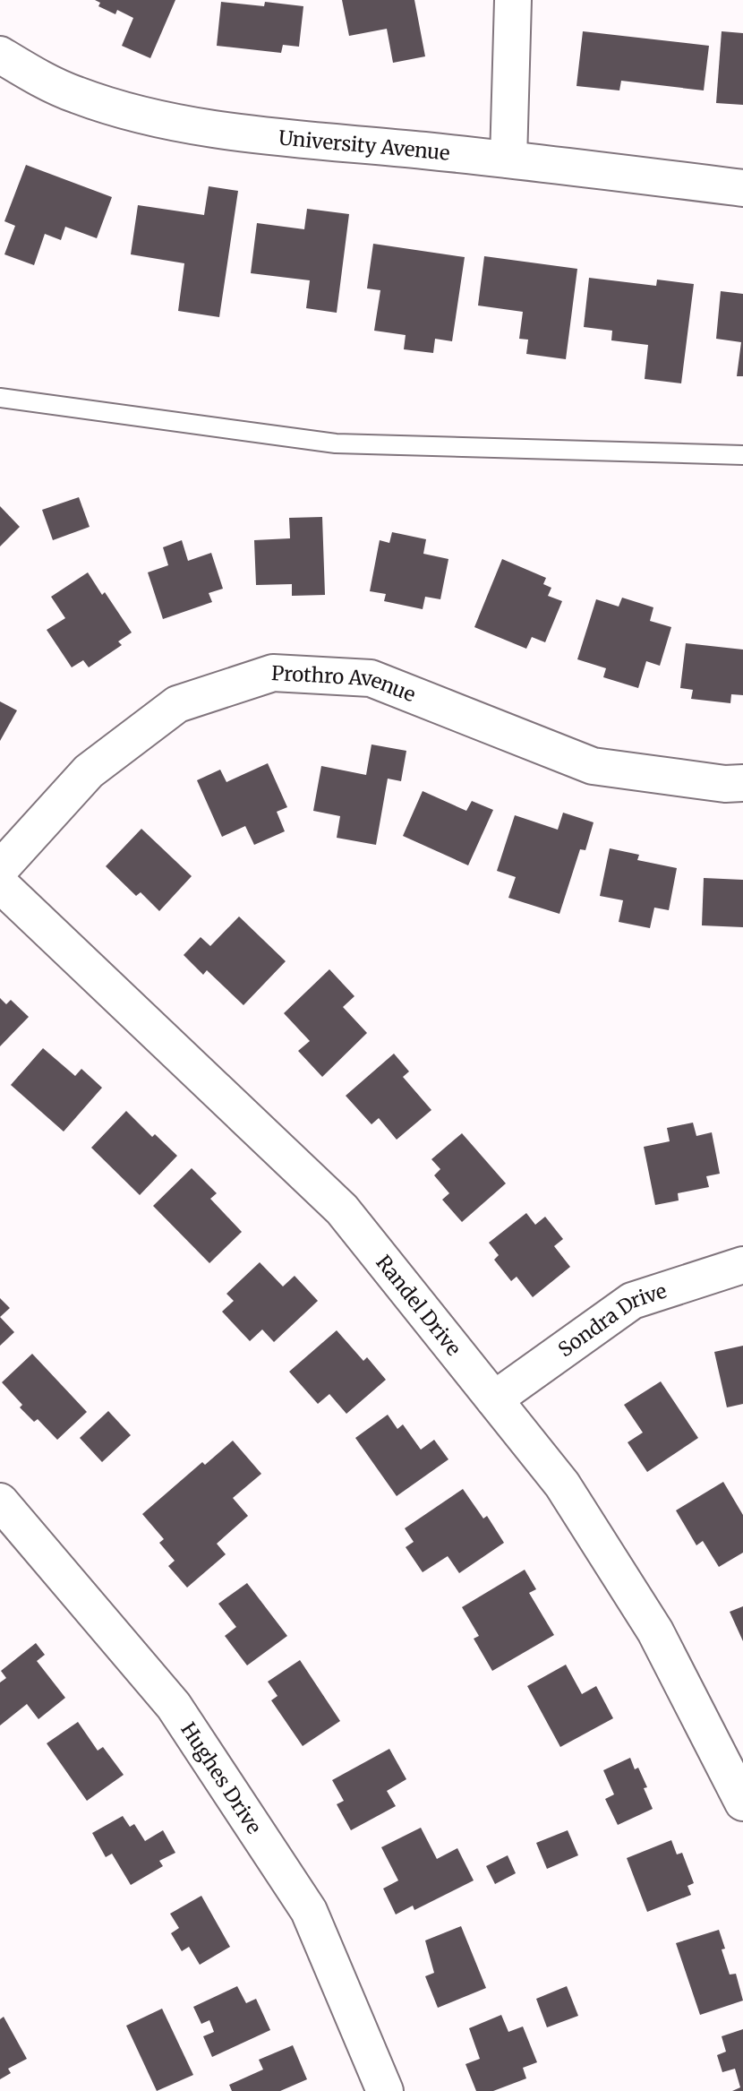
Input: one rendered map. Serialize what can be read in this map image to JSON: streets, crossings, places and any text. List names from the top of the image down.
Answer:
{
  "streets": {
    "street": [
      "University Avenue",
      "Prothro Avenue",
      "Randel Drive",
      "Sondra Drive",
      "Hughes Drive"
    ]
  },
  "crossings": [
    ["Randel Drive", "Sondra Drive"]
  ]
}
